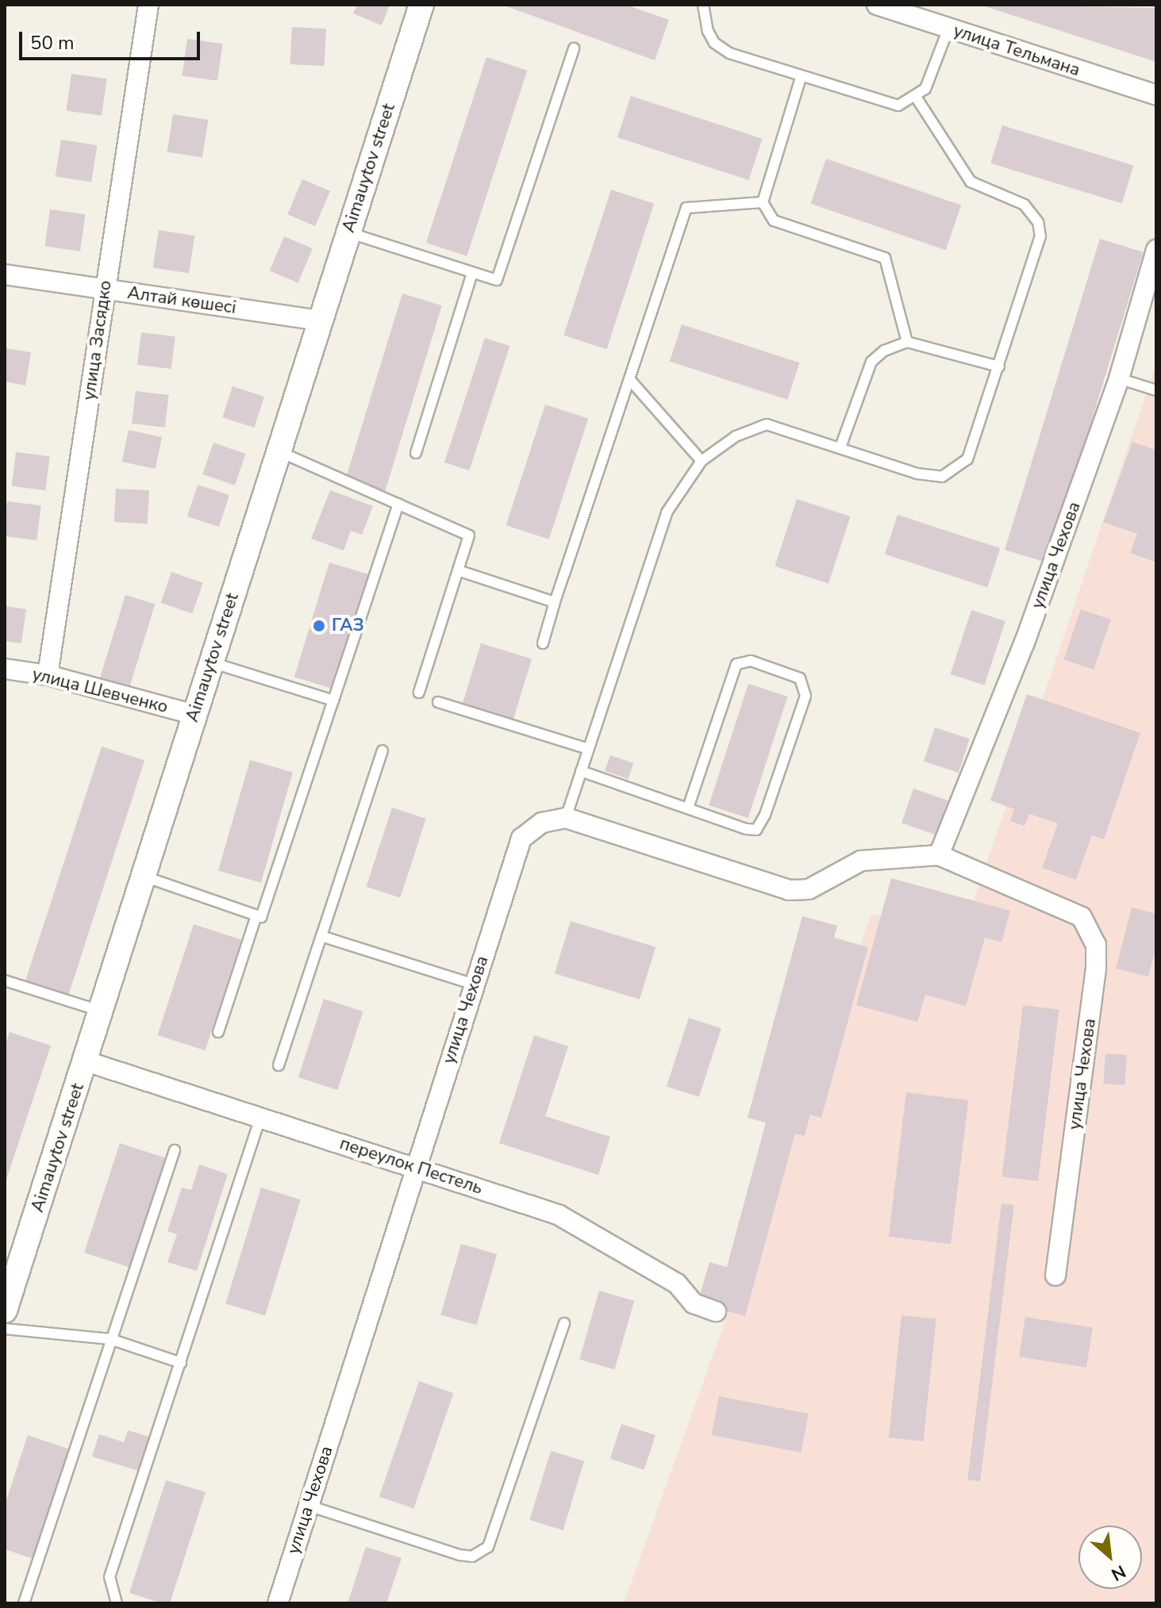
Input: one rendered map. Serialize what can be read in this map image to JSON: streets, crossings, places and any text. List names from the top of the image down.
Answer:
{
  "streets": {
    "street": [
      "улица Тельмана",
      "Aimauytov street",
      "Алтай көшесі",
      "улица Засядко",
      "улица Чехова",
      "улица Шевченко",
      "переулок Пестель"
    ]
  },
  "crossings": [
    ["Aimauytov street", "Алтай көшесі"],
    ["Aimauytov street", "улица Шевченко"],
    ["Aimauytov street", "переулок Пестель"],
    ["Алтай көшесі", "улица Засядко"],
    ["улица Засядко", "улица Шевченко"],
    ["улица Чехова", "переулок Пестель"]
  ],
  "places": ["ГАЗ"],
  "scale_bar": "50 m",
  "north": "bottom right"
}
